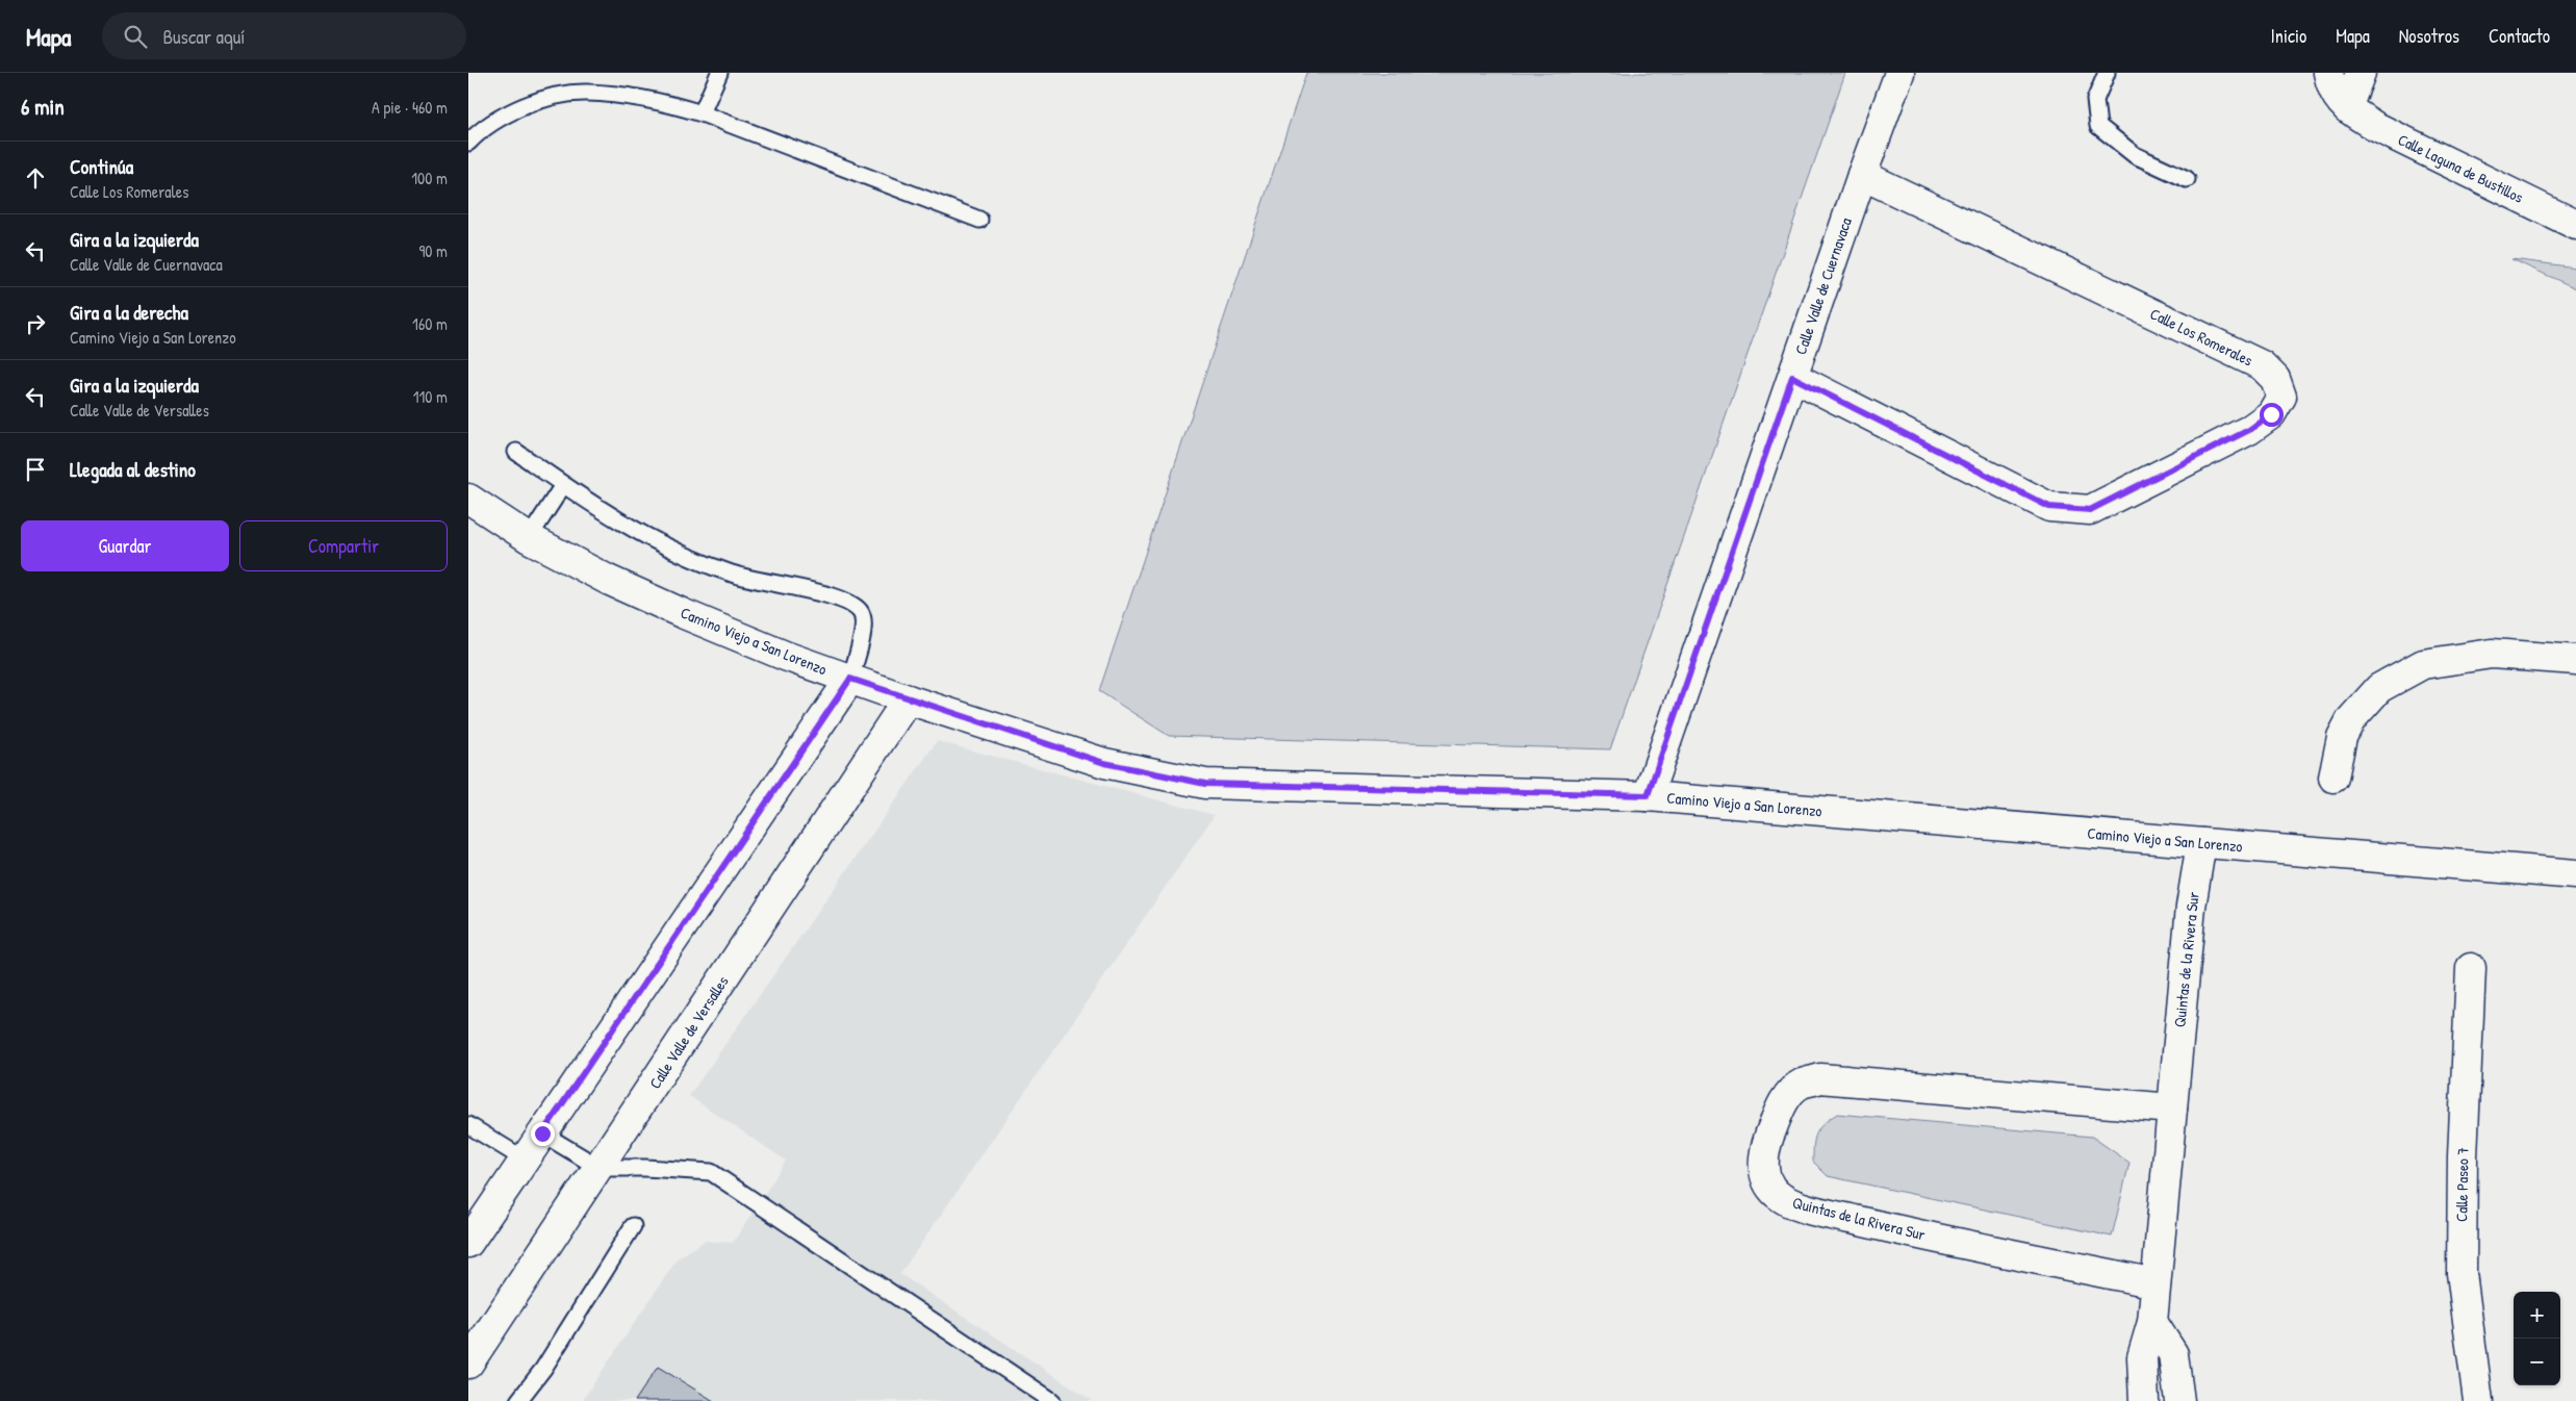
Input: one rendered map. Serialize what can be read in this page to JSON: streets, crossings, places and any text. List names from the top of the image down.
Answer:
{
  "streets": {
    "street": [
      "Calle Laguna de Bustillos",
      "Calle Valle de Cuernavaca",
      "Calle Los Romerales",
      "Camino Viejo a San Lorenzo",
      "Quintas de la Rivera Sur",
      "Calle Valle de Versalles",
      "Calle Paseo 7"
    ]
  },
  "crossings": [
    ["Calle Valle de Cuernavaca", "Calle Los Romerales"],
    ["Calle Valle de Cuernavaca", "Camino Viejo a San Lorenzo"],
    ["Camino Viejo a San Lorenzo", "Quintas de la Rivera Sur"],
    ["Camino Viejo a San Lorenzo", "Calle Valle de Versalles"]
  ],
  "page": {
    "header": "Mapa",
    "search": "Buscar aquí",
    "nav": [
      "Inicio",
      "Mapa",
      "Nosotros",
      "Contacto"
    ],
    "heading": ["6 min", "A pie · 460 m"],
    "list": [
      ["Continúa", "Calle Los Romerales", "100 m"],
      ["Gira a la izquierda", "Calle Valle de Cuernavaca", "90 m"],
      ["Gira a la derecha", "Camino Viejo a San Lorenzo", "160 m"],
      ["Gira a la izquierda", "Calle Valle de Versalles", "110 m"],
      "Llegada al destino"
    ],
    "buttons": ["Guardar", "Compartir"],
    "map_buttons": ["+", "−"]
  }
}
